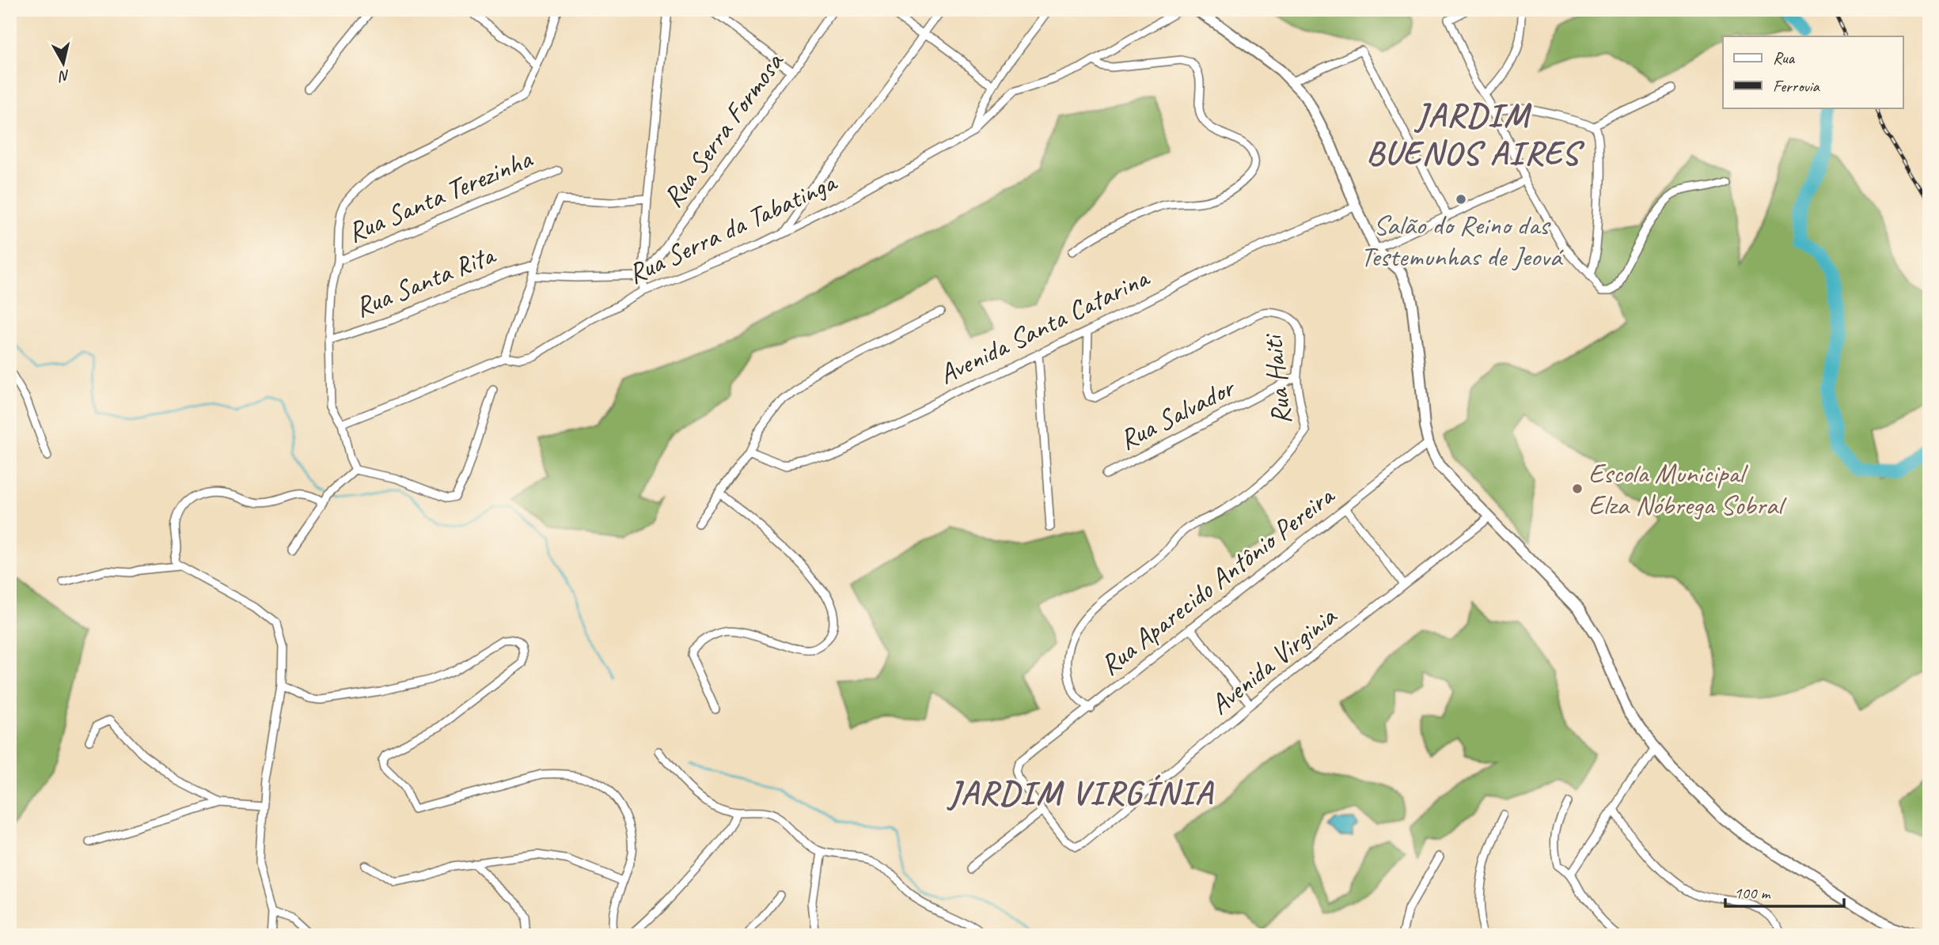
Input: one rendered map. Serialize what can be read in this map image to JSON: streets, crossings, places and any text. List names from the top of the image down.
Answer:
{
  "streets": {
    "street": [
      "Rua Serra Formosa",
      "Rua Santa Terezinha",
      "Rua Serra da Tabatinga",
      "Rua Santa Rita",
      "Avenida Santa Catarina",
      "Rua Haiti",
      "Rua Salvador",
      "Rua Aparecido Antônio Pereira",
      "Avenida Virginia"
    ]
  },
  "crossings": [
    ["Avenida Santa Catarina", "Rua Haiti"],
    ["Rua Haiti", "Rua Salvador"],
    ["Rua Haiti", "Rua Aparecido Antônio Pereira"],
    ["Rua Aparecido Antônio Pereira", "Avenida Virginia"]
  ],
  "districts": ["JARDIM BUENOS AIRES", "JARDIM VIRGÍNIA"],
  "places": ["Salão do Reino das Testemunhas de Jeová", "Escola Municipal Elza Nóbrega Sobral"],
  "legend": ["Rua", "Ferrovia"],
  "scale_bar": "100 m",
  "north": "bottom"
}
